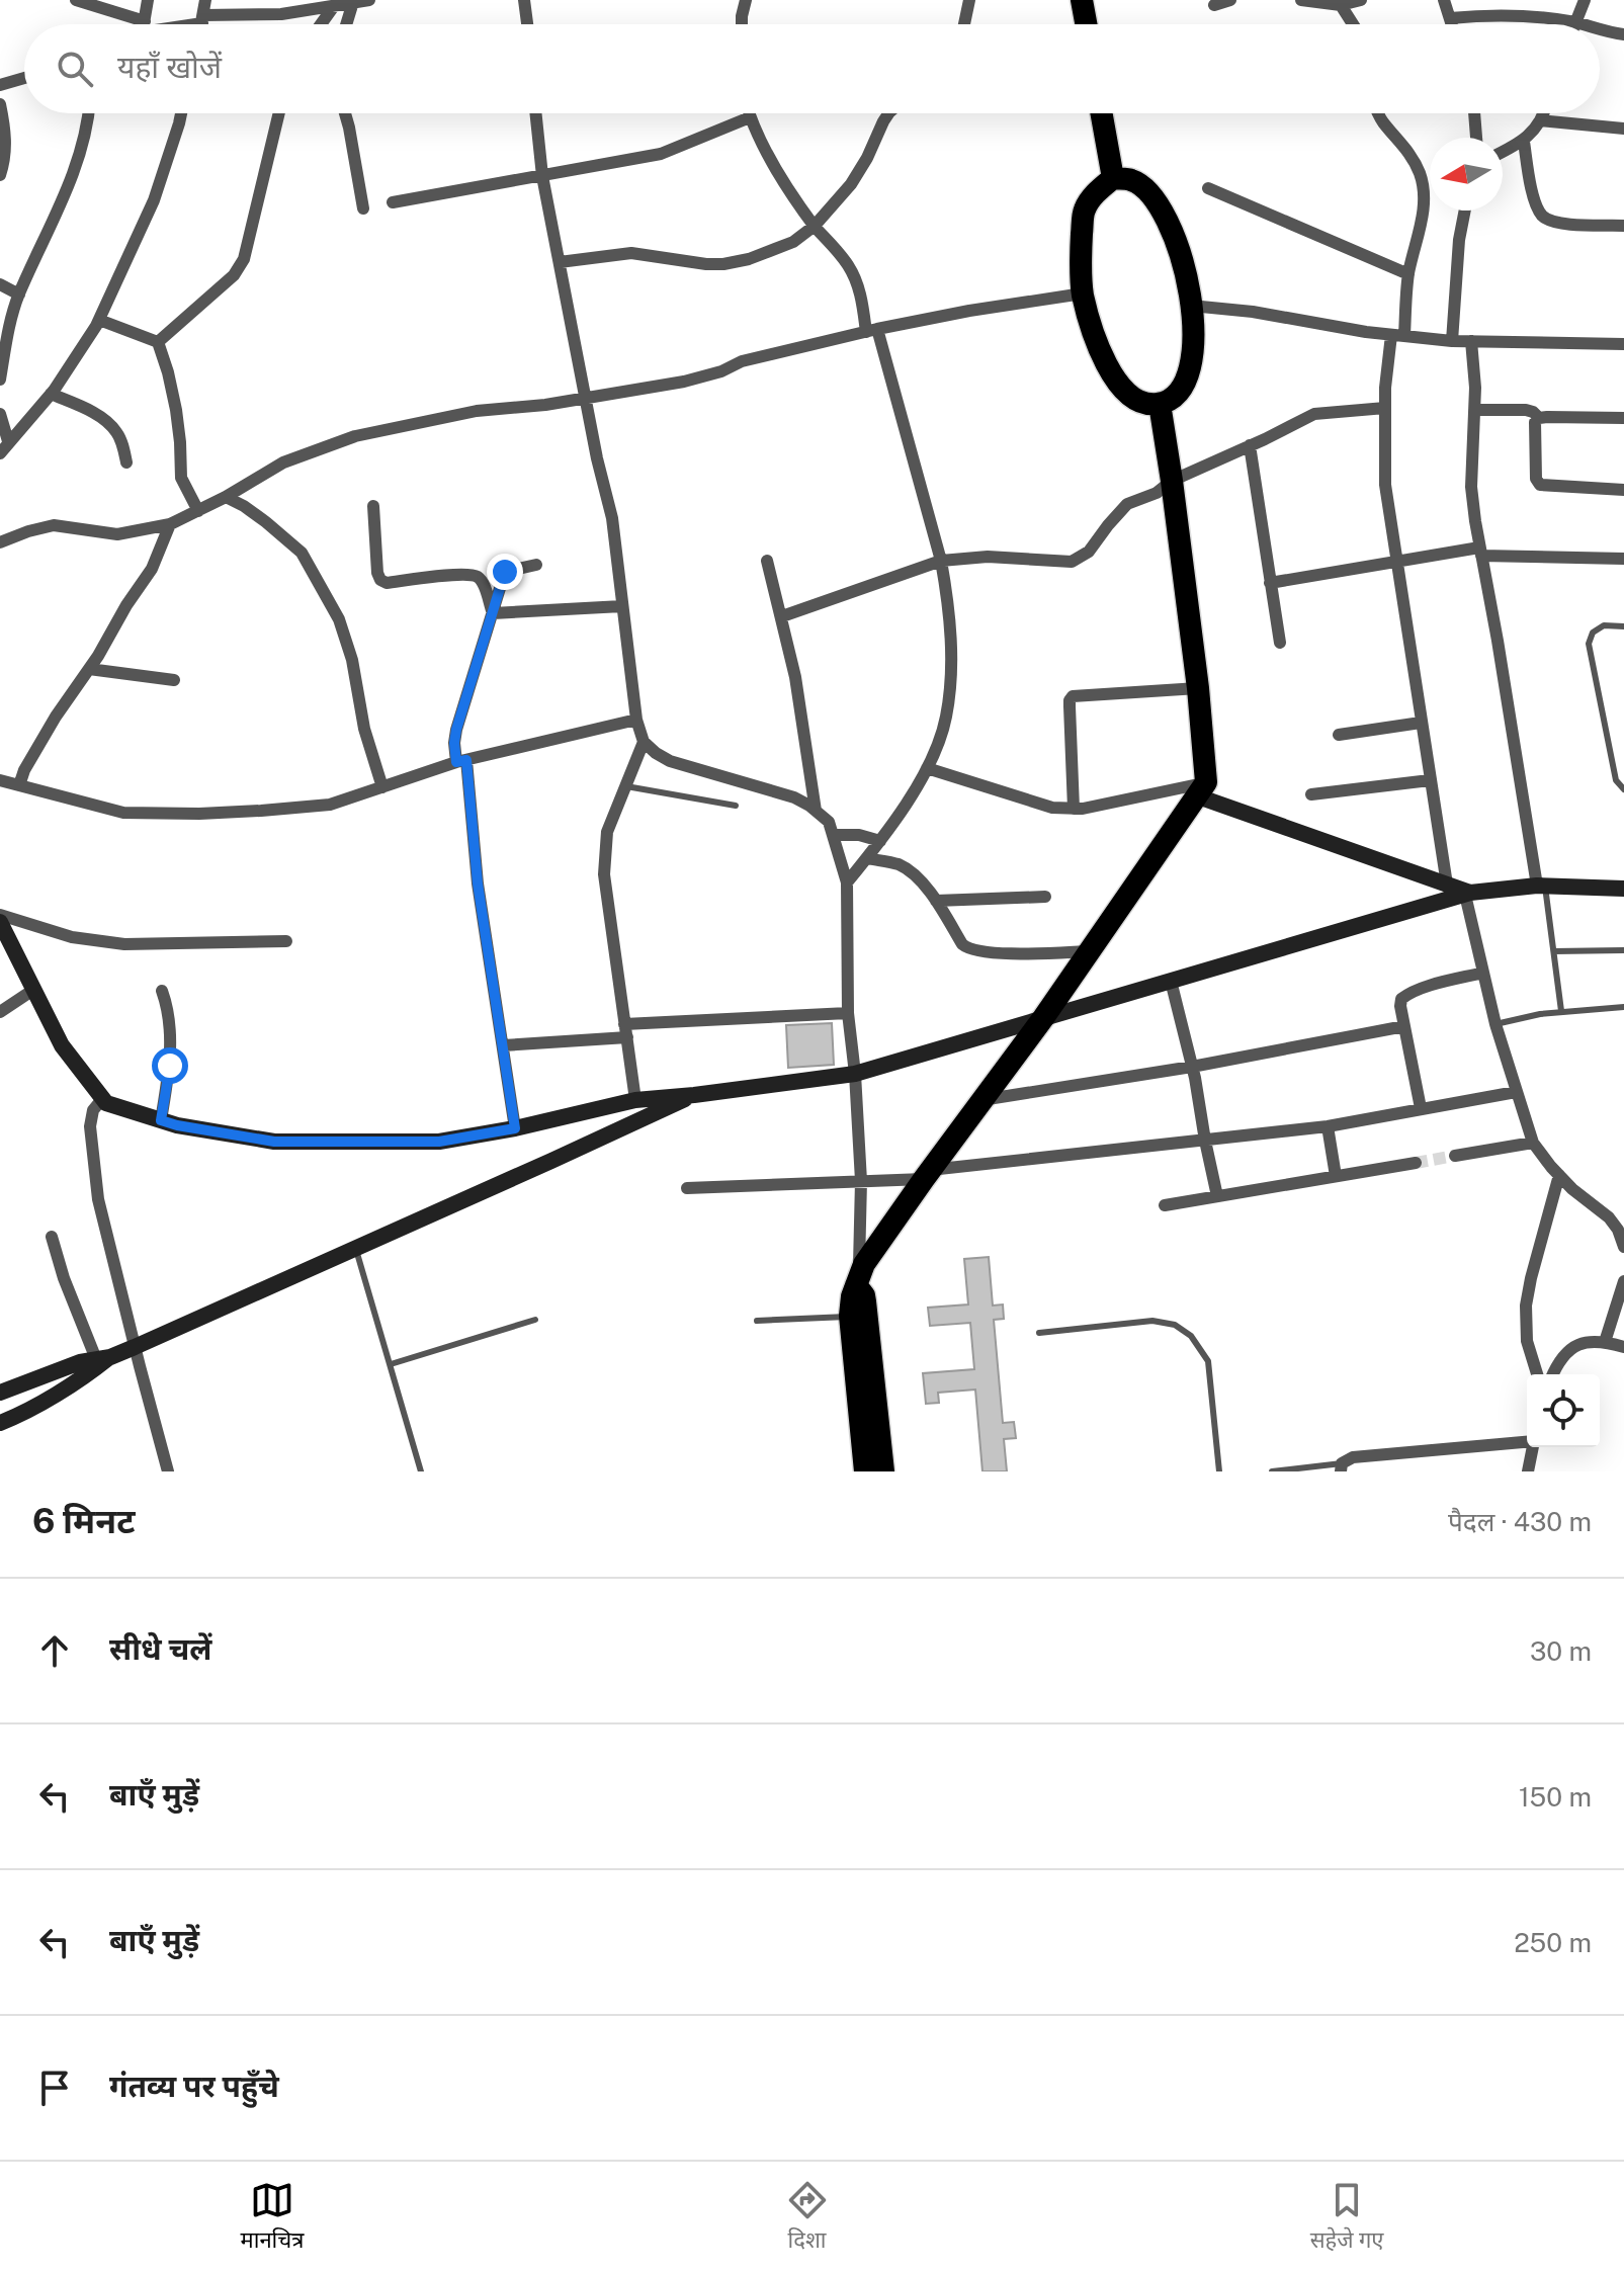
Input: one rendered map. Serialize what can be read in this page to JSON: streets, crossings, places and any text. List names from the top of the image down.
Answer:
{
  "north": "left",
  "page": {
    "search": "यहाँ खोजें",
    "heading": ["6 मिनट", "पैदल · 430 m"],
    "list": [
      ["सीधे चलें", "30 m"],
      ["बाएँ मुड़ें", "150 m"],
      ["बाएँ मुड़ें", "250 m"],
      "गंतव्य पर पहुँचे"
    ],
    "nav": ["मानचित्र", "दिशा", "सहेजे गए"]
  }
}
